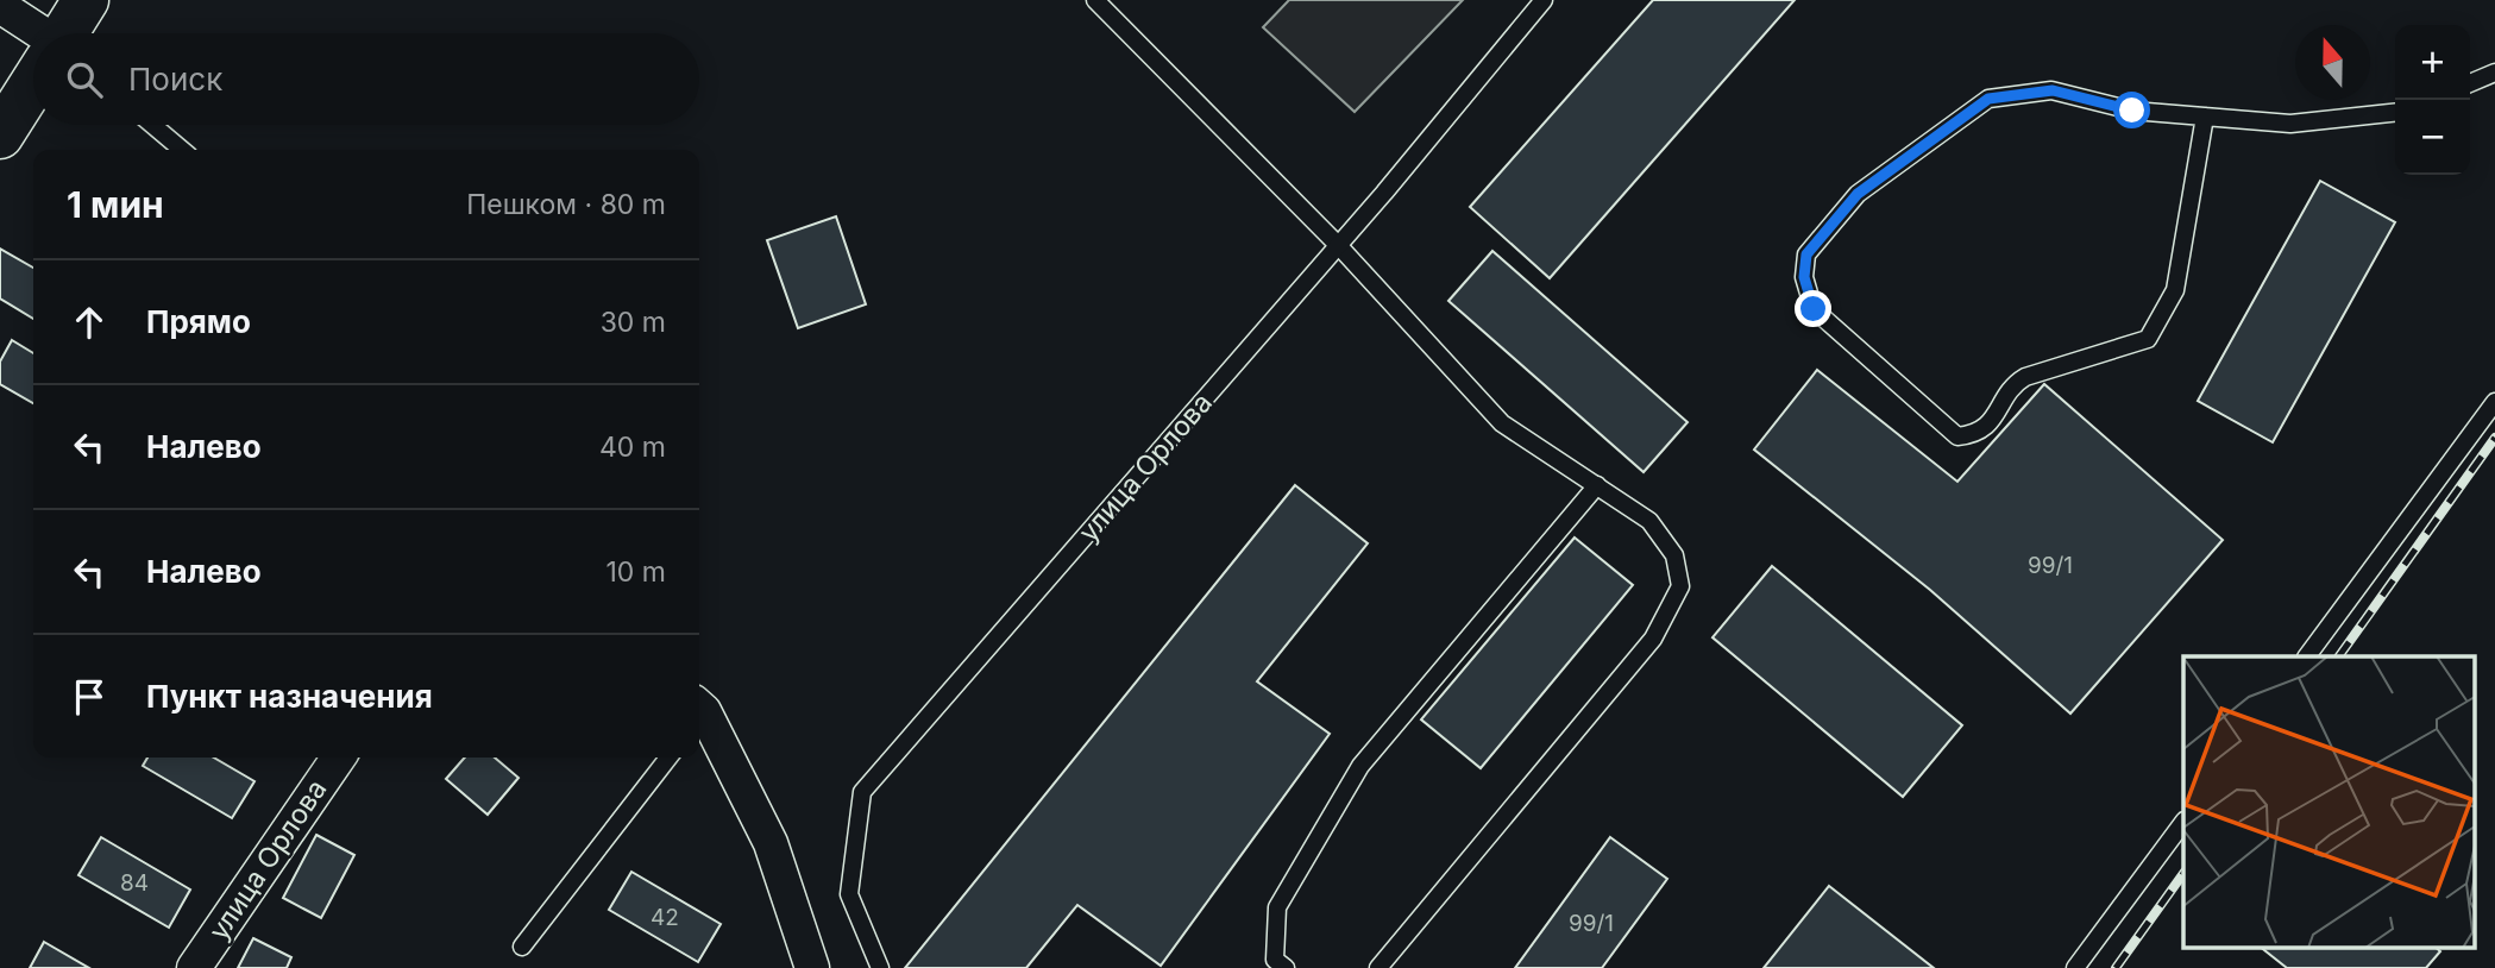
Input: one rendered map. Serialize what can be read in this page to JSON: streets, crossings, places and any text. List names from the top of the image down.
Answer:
{
  "streets": {
    "street": ["улица Орлова"]
  },
  "house_numbers": [
    "99/1",
    "84",
    "42",
    "99/1"
  ],
  "north": "top",
  "page": {
    "map_buttons": ["+", "−"],
    "search": "Поиск",
    "heading": ["1 мин", "Пешком · 80 m"],
    "list": [
      ["Прямо", "30 m"],
      ["Налево", "40 m"],
      ["Налево", "10 m"],
      "Пункт назначения"
    ]
  }
}
